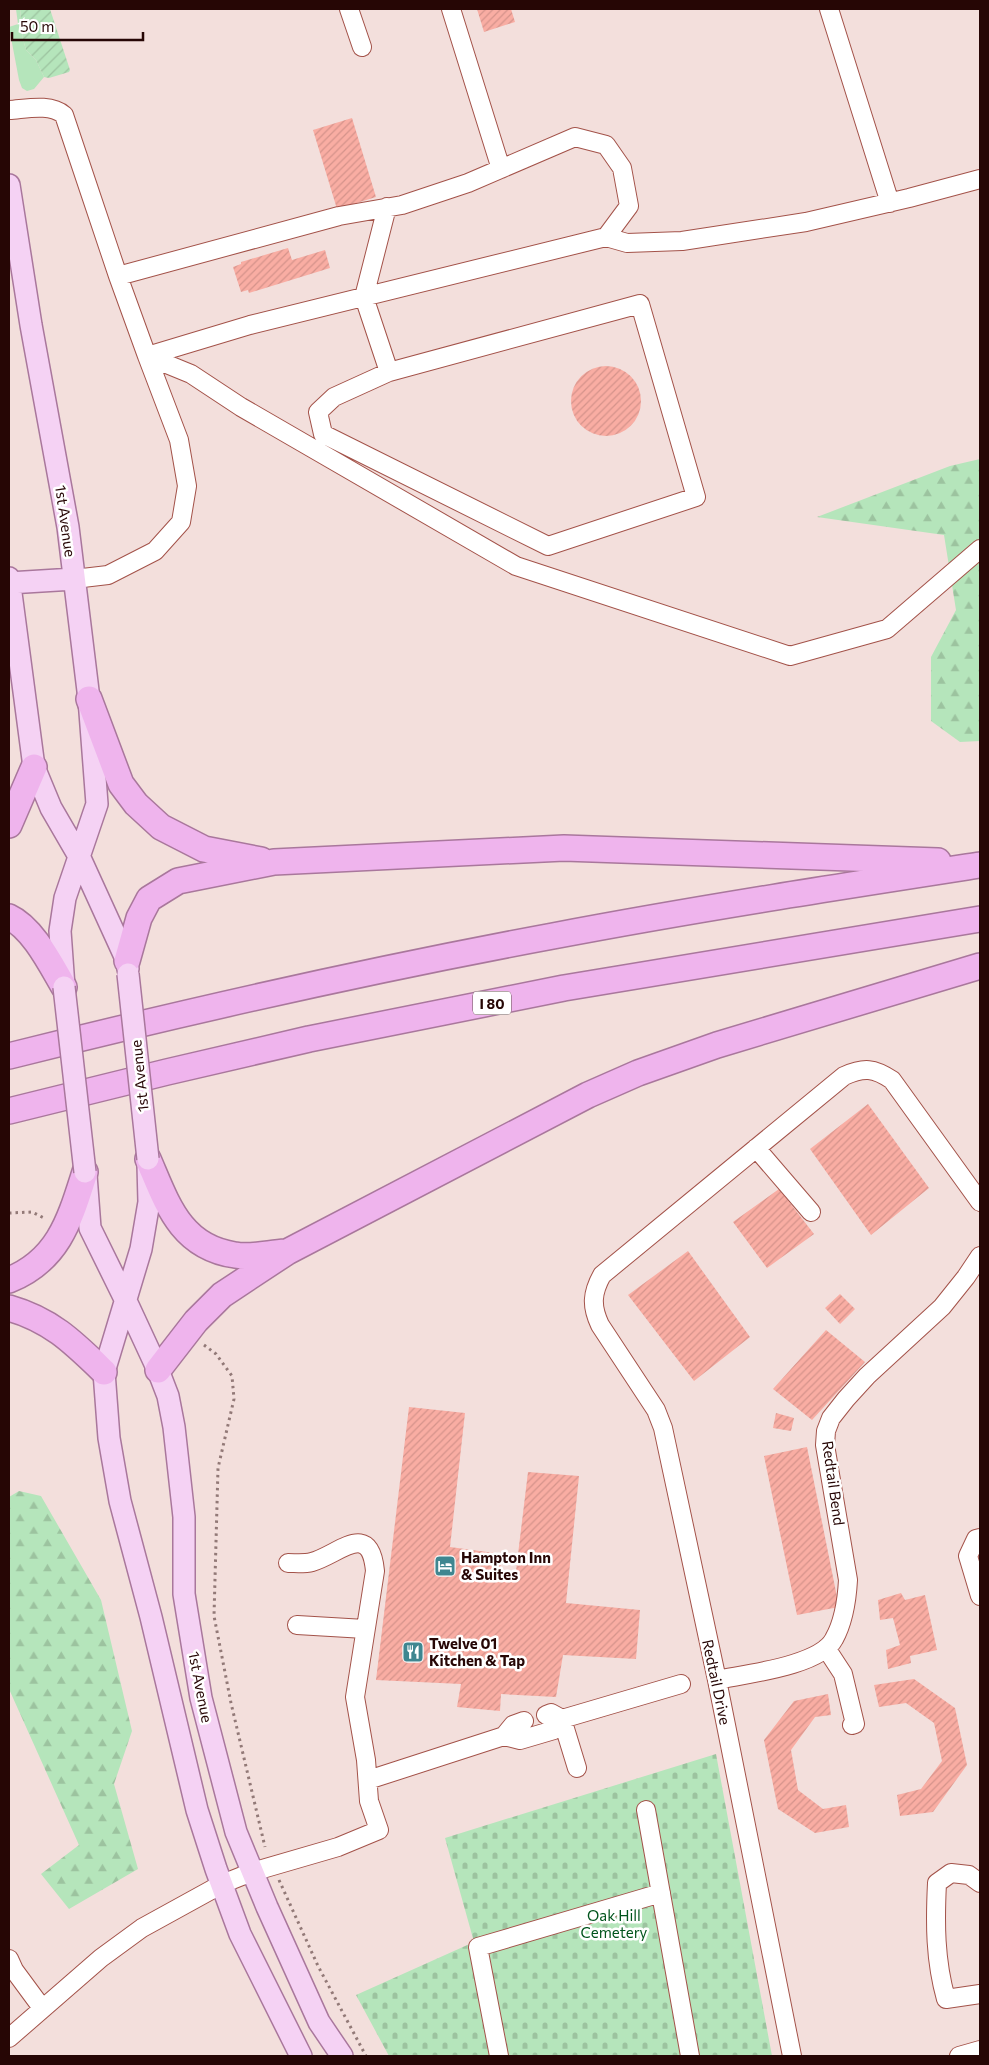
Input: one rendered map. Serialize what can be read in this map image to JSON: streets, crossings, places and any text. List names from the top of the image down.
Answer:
{
  "streets": {
    "highway": ["I 80"],
    "main road": ["1st Avenue"],
    "street": ["Redtail Bend", "Redtail Drive"]
  },
  "parks": ["Oak Hill Cemetery"],
  "places": {
    "hotel": ["Hampton Inn & Suites"],
    "restaurant": ["Twelve 01 Kitchen & Tap"]
  },
  "scale_bar": "50 m"
}
